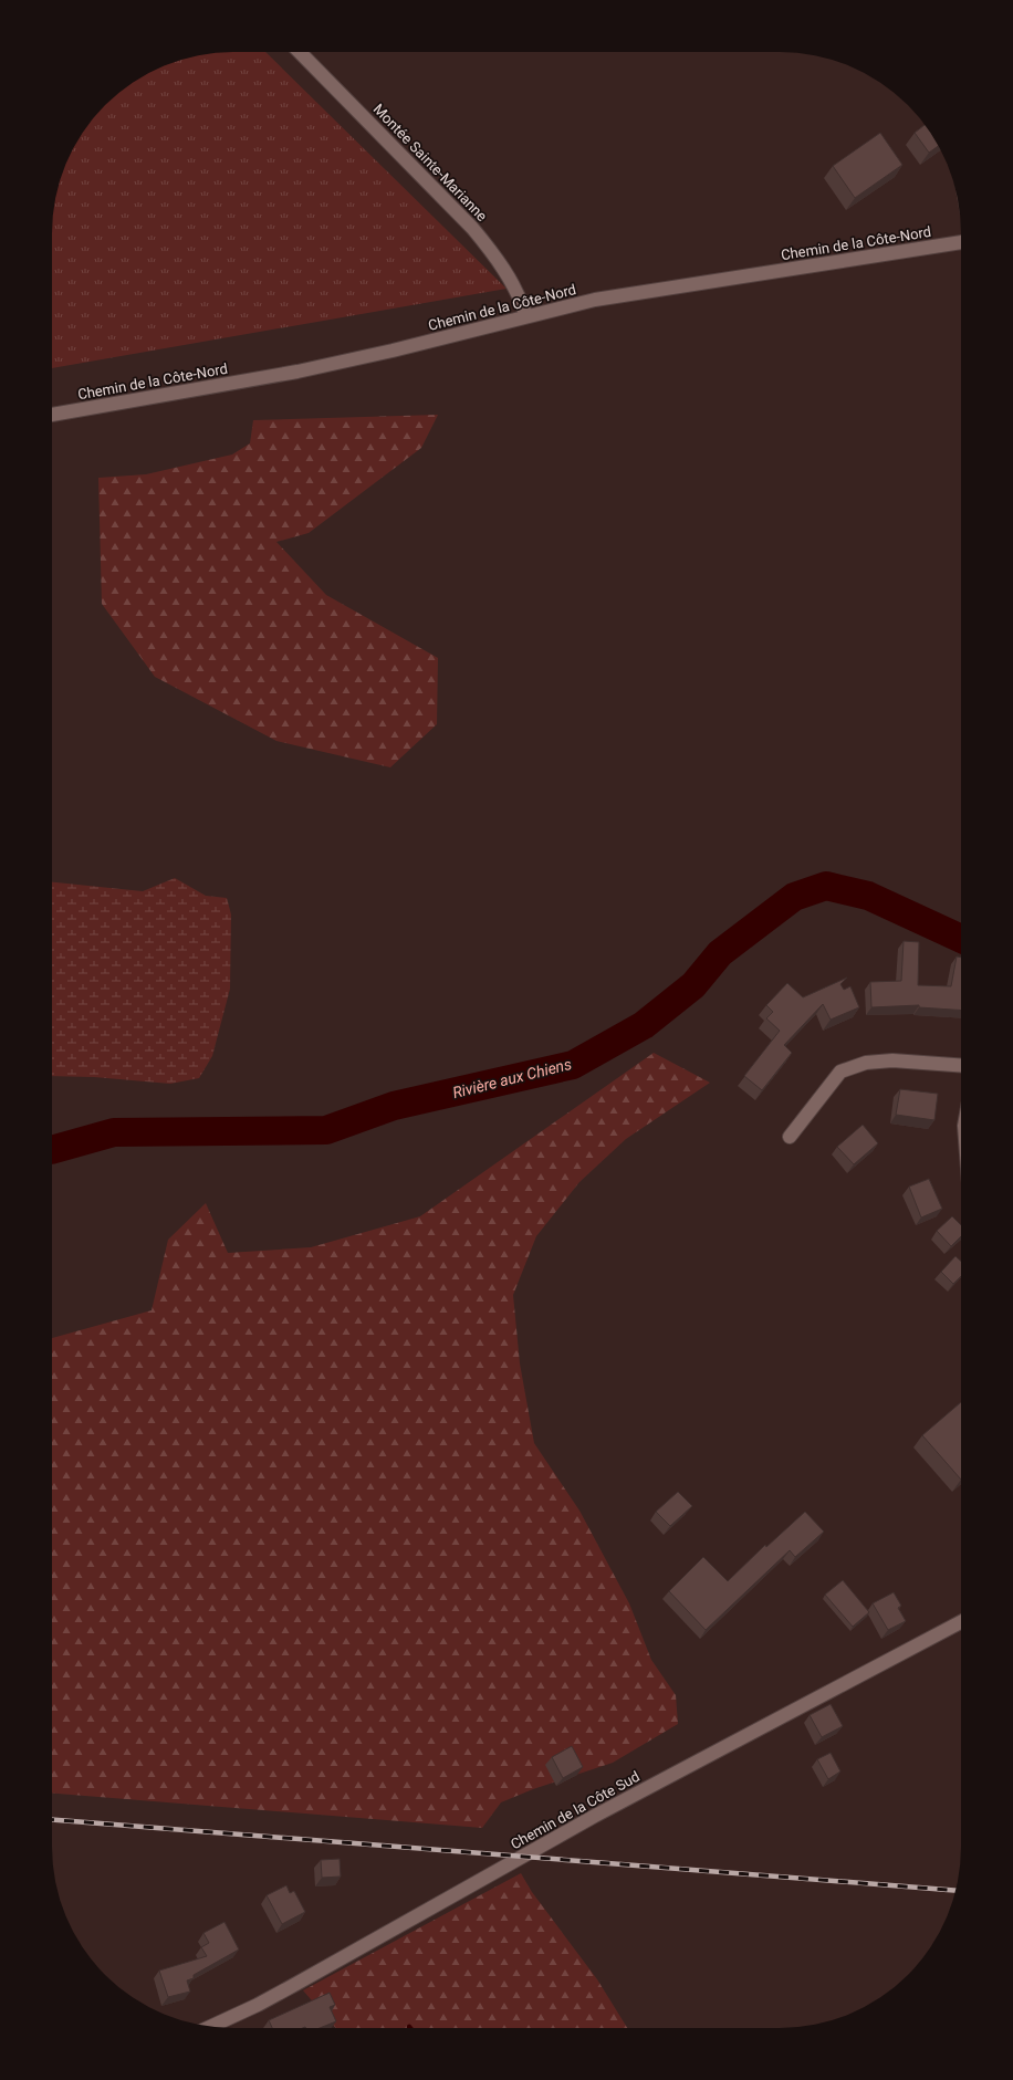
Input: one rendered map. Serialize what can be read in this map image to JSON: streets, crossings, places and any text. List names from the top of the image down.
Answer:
{
  "streets": {
    "street": ["Montée Sainte-Marianne", "Chemin de la Côte-Nord", "Chemin de la Côte Sud"]
  },
  "crossings": [
    ["Montée Sainte-Marianne", "Chemin de la Côte-Nord"]
  ],
  "water": ["Rivière aux Chiens"]
}
